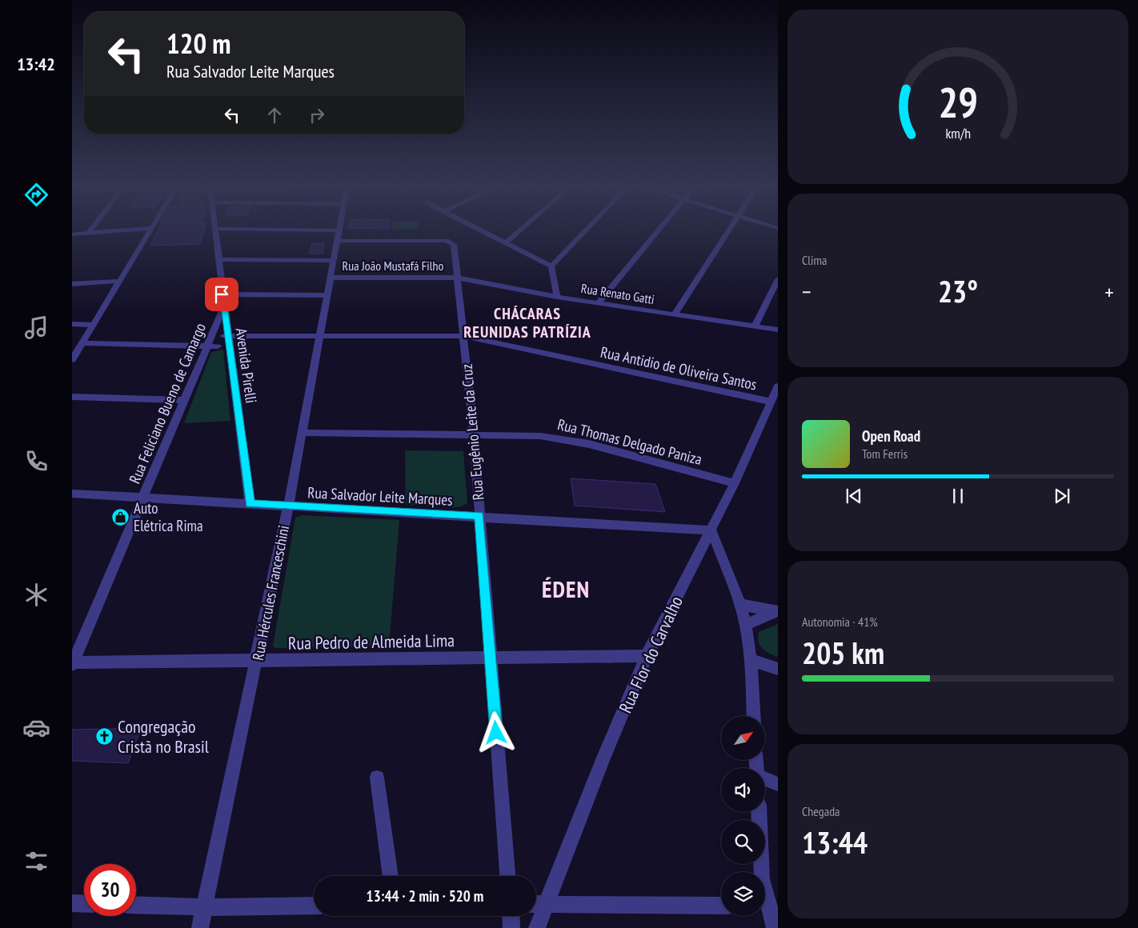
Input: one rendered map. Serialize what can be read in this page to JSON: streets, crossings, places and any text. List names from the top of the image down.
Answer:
{
  "streets": {
    "street": [
      "Rua João Mustafá Filho",
      "Rua Renato Gatti",
      "Avenida Pirelli",
      "Rua Antidio de Oliveira Santos",
      "Rua Feliciano Bueno de Camargo",
      "Rua Eugênio Leite da Cruz",
      "Rua Thomas Delgado Paniza",
      "Rua Salvador Leite Marques",
      "Rua Hércules Franceschini",
      "Rua Pedro de Almeida Lima",
      "Rua Flor do Carvalho"
    ]
  },
  "crossings": [
    ["Rua João Mustafá Filho", "Rua Renato Gatti"],
    ["Rua João Mustafá Filho", "Rua Eugênio Leite da Cruz"],
    ["Rua João Mustafá Filho", "Rua Hércules Franceschini"],
    ["Rua Renato Gatti", "Rua Eugênio Leite da Cruz"],
    ["Avenida Pirelli", "Rua Antidio de Oliveira Santos"],
    ["Avenida Pirelli", "Rua Feliciano Bueno de Camargo"],
    ["Avenida Pirelli", "Rua Salvador Leite Marques"],
    ["Rua Antidio de Oliveira Santos", "Rua Feliciano Bueno de Camargo"],
    ["Rua Antidio de Oliveira Santos", "Rua Eugênio Leite da Cruz"],
    ["Rua Antidio de Oliveira Santos", "Rua Hércules Franceschini"],
    ["Rua Antidio de Oliveira Santos", "Rua Flor do Carvalho"],
    ["Rua Feliciano Bueno de Camargo", "Rua Salvador Leite Marques"],
    ["Rua Feliciano Bueno de Camargo", "Rua Pedro de Almeida Lima"],
    ["Rua Eugênio Leite da Cruz", "Rua Thomas Delgado Paniza"],
    ["Rua Eugênio Leite da Cruz", "Rua Salvador Leite Marques"],
    ["Rua Eugênio Leite da Cruz", "Rua Hércules Franceschini"],
    ["Rua Eugênio Leite da Cruz", "Rua Pedro de Almeida Lima"],
    ["Rua Thomas Delgado Paniza", "Rua Hércules Franceschini"],
    ["Rua Thomas Delgado Paniza", "Rua Flor do Carvalho"],
    ["Rua Salvador Leite Marques", "Rua Hércules Franceschini"],
    ["Rua Salvador Leite Marques", "Rua Flor do Carvalho"],
    ["Rua Hércules Franceschini", "Rua Pedro de Almeida Lima"],
    ["Rua Pedro de Almeida Lima", "Rua Flor do Carvalho"]
  ],
  "districts": ["CHÁCARAS REUNIDAS PATRÍZIA", "ÉDEN"],
  "places": {
    "shop": ["Auto Elétrica Rima"],
    "church": ["Congregação Cristã no Brasil"]
  },
  "north": "top right",
  "page": {
    "tabs": "13:42",
    "turn": ["120 m", "Rua Salvador Leite Marques"],
    "tile": [
      "Clima",
      ["Autonomia · 41%", "205 km"],
      ["Chegada", "13:44"]
    ],
    "heat": ["−", "23°", "+"],
    "song": ["Open Road", "Tom Ferris"],
    "limit": "30",
    "trip": "13:44 · 2 min · 520 m",
    "gauge": ["29", "km/h"]
  }
}
